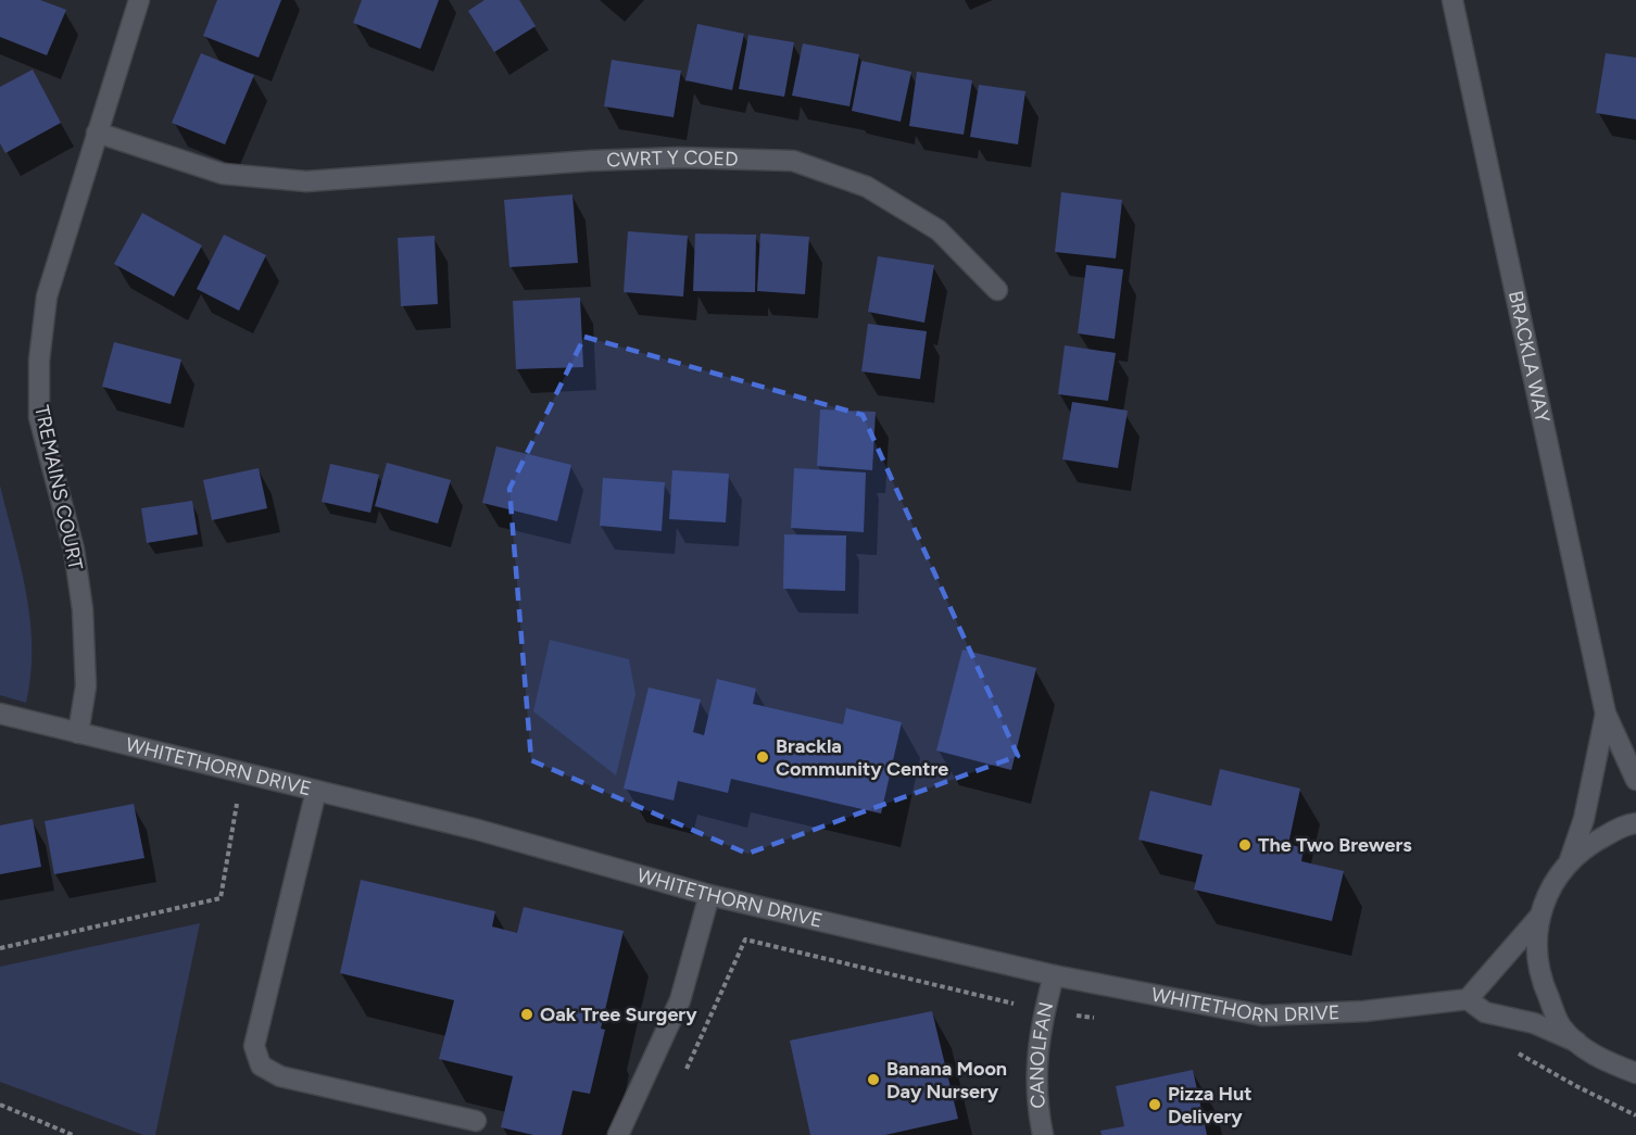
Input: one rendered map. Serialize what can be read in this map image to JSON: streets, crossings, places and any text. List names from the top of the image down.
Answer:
{
  "streets": {
    "street": [
      "CWRT Y COED",
      "BRACKLA WAY",
      "TREMAINS COURT",
      "WHITETHORN DRIVE",
      "CANOLFAN"
    ]
  },
  "crossings": [
    ["CWRT Y COED", "TREMAINS COURT"],
    ["TREMAINS COURT", "WHITETHORN DRIVE"],
    ["WHITETHORN DRIVE", "CANOLFAN"]
  ],
  "places": [
    "Brackla Community Centre",
    "The Two Brewers",
    "Oak Tree Surgery",
    "Banana Moon Day Nursery",
    "Pizza Hut Delivery"
  ]
}
